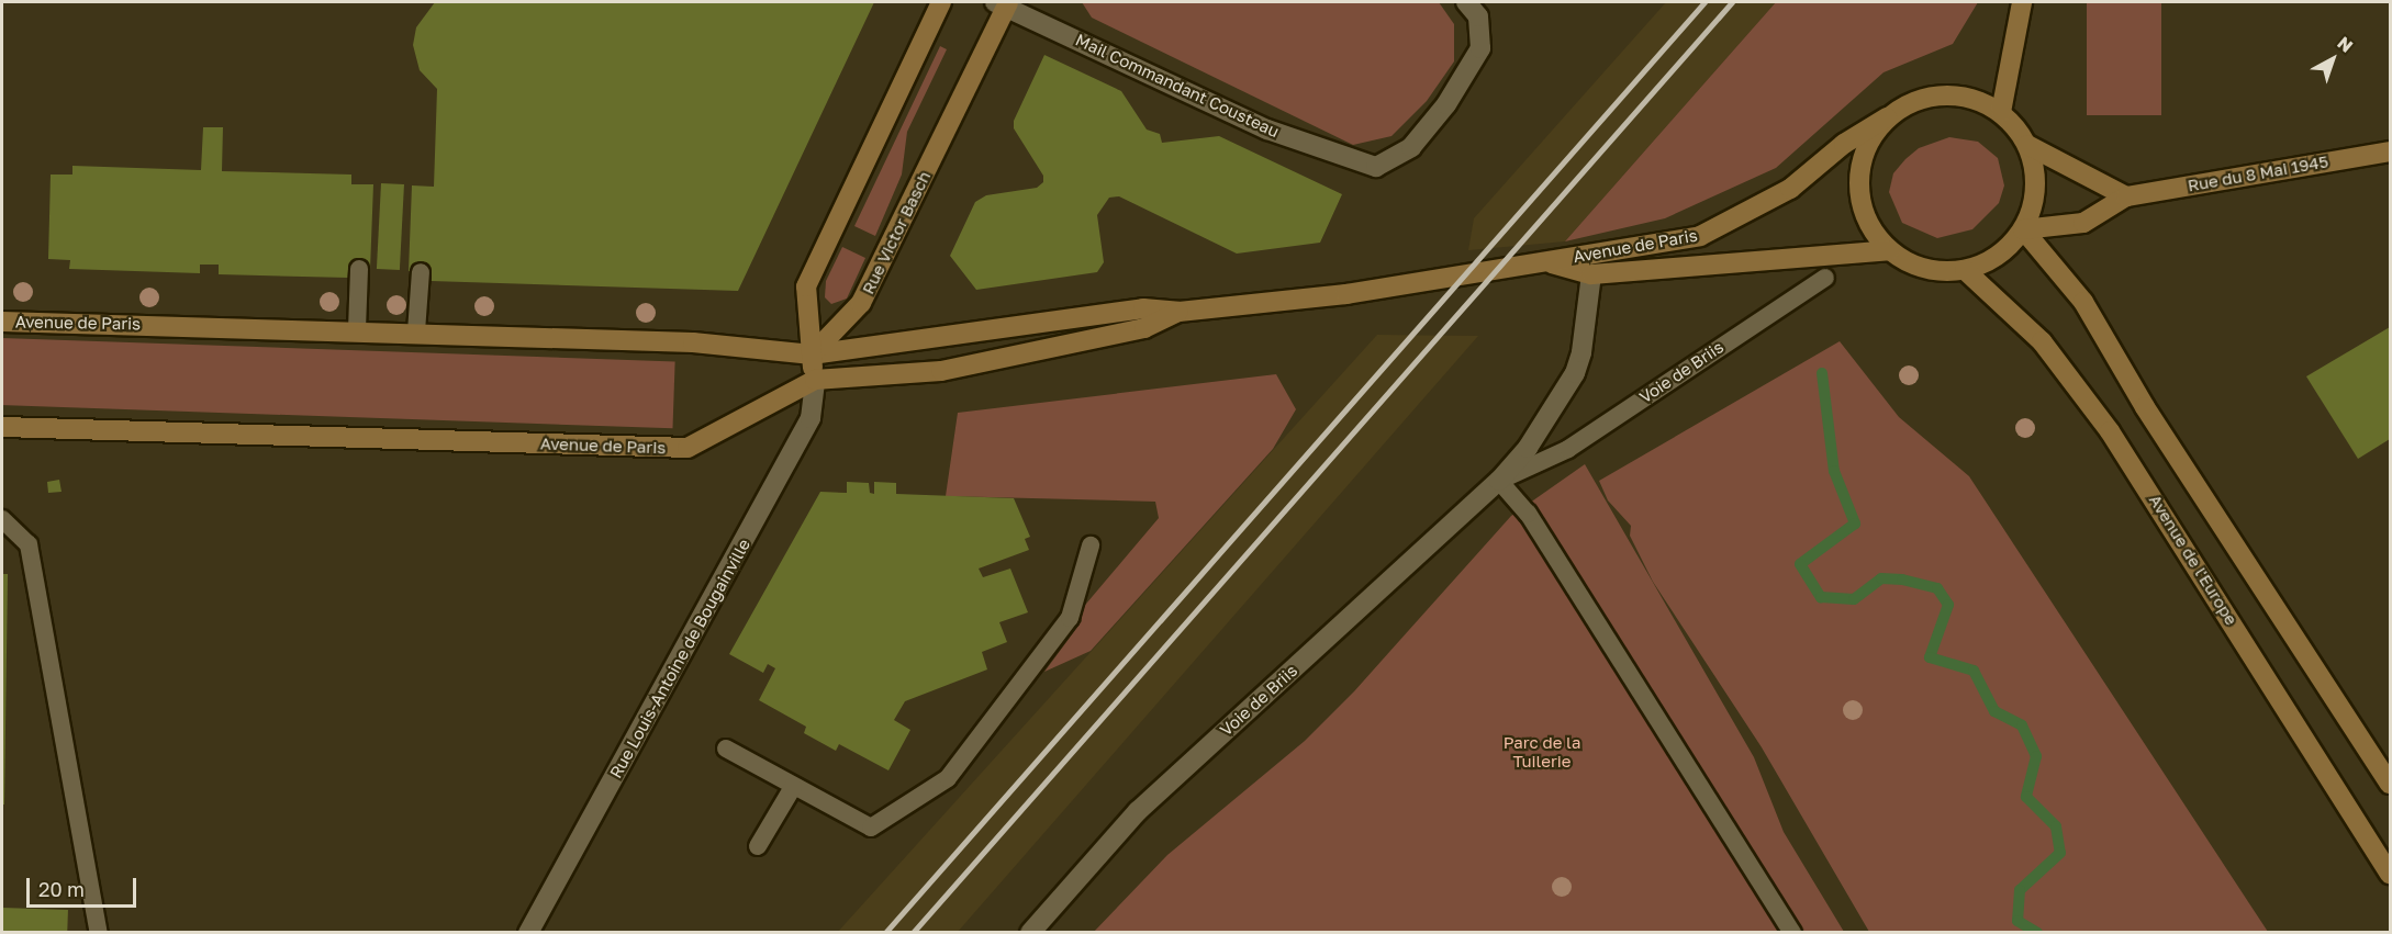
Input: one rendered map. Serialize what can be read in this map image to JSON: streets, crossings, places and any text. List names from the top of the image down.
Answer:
{
  "streets": {
    "street": [
      "Mail Commandant Cousteau",
      "Rue du 8 Mai 1945",
      "Rue Victor Basch",
      "Avenue de Paris",
      "Voie de Briis",
      "Avenue de l'Europe",
      "Rue Louis-Antoine de Bougainville"
    ]
  },
  "crossings": [
    ["Mail Commandant Cousteau", "Rue Victor Basch"],
    ["Rue du 8 Mai 1945", "Avenue de Paris"],
    ["Rue du 8 Mai 1945", "Avenue de l'Europe"],
    ["Rue Victor Basch", "Avenue de Paris"],
    ["Avenue de Paris", "Voie de Briis"],
    ["Avenue de Paris", "Avenue de l'Europe"],
    ["Avenue de Paris", "Rue Louis-Antoine de Bougainville"]
  ],
  "parks": ["Parc de la Tuilerie"],
  "scale_bar": "20 m",
  "north": "top right"
}
